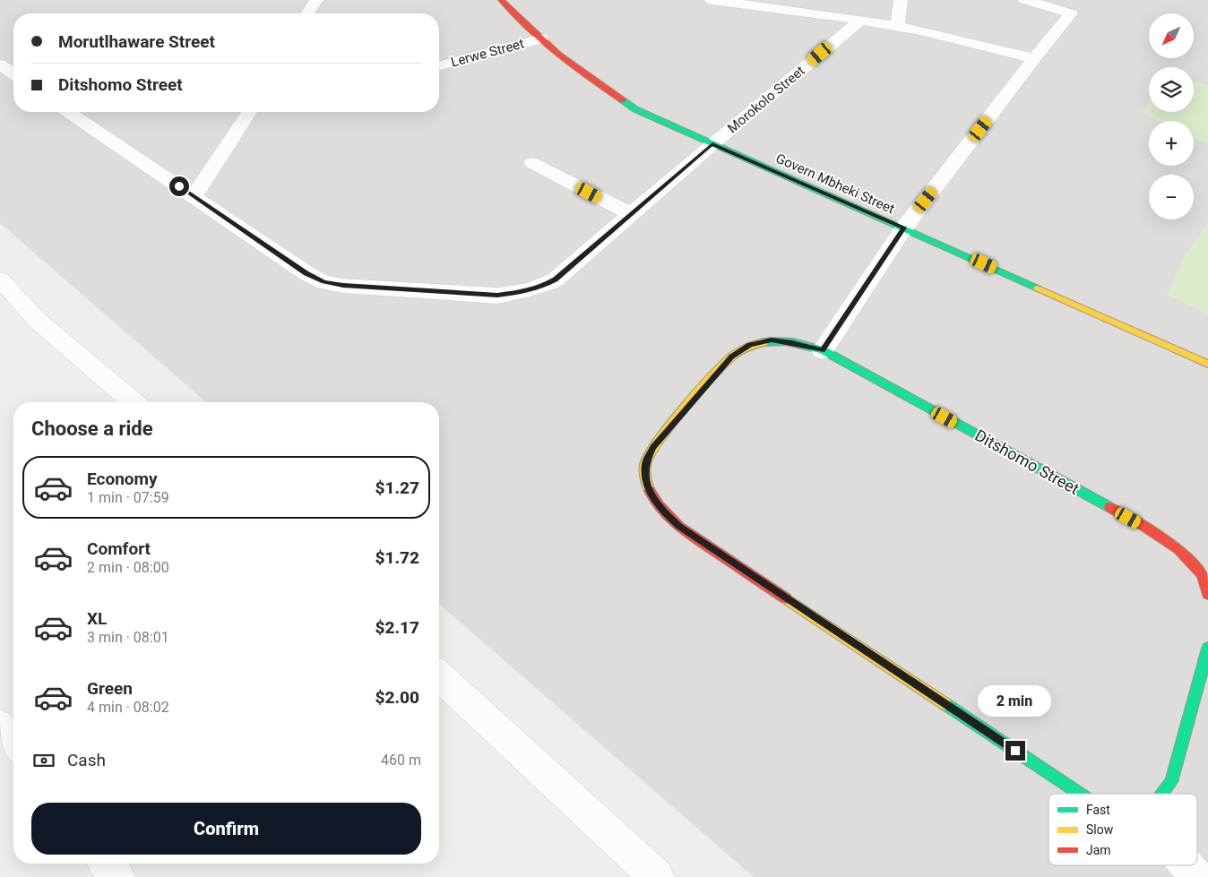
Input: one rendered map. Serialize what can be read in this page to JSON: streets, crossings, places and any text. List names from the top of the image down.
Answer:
{
  "streets": {
    "street": [
      "Lerwe Street",
      "Morokolo Street",
      "Govern Mbheki Street",
      "Ditshomo Street"
    ]
  },
  "crossings": [
    ["Lerwe Street", "Govern Mbheki Street"],
    ["Morokolo Street", "Govern Mbheki Street"]
  ],
  "legend": ["Fast", "Slow", "Jam"],
  "north": "bottom left",
  "page": {
    "map_buttons": ["+", "−"],
    "banner": ["Morutlhaware Street", "Ditshomo Street"],
    "heading": "Choose a ride",
    "list": [
      {
        "name": "Economy",
        "note": "1 min · 07:59",
        "value": "$1.27"
      },
      {
        "name": "Comfort",
        "note": "2 min · 08:00",
        "value": "$1.72"
      },
      {
        "name": "XL",
        "note": "3 min · 08:01",
        "value": "$2.17"
      },
      {
        "name": "Green",
        "note": "4 min · 08:02",
        "value": "$2.00"
      }
    ],
    "bubble": "2 min",
    "pay": ["Cash", "460 m"],
    "buttons": "Confirm"
  }
}
